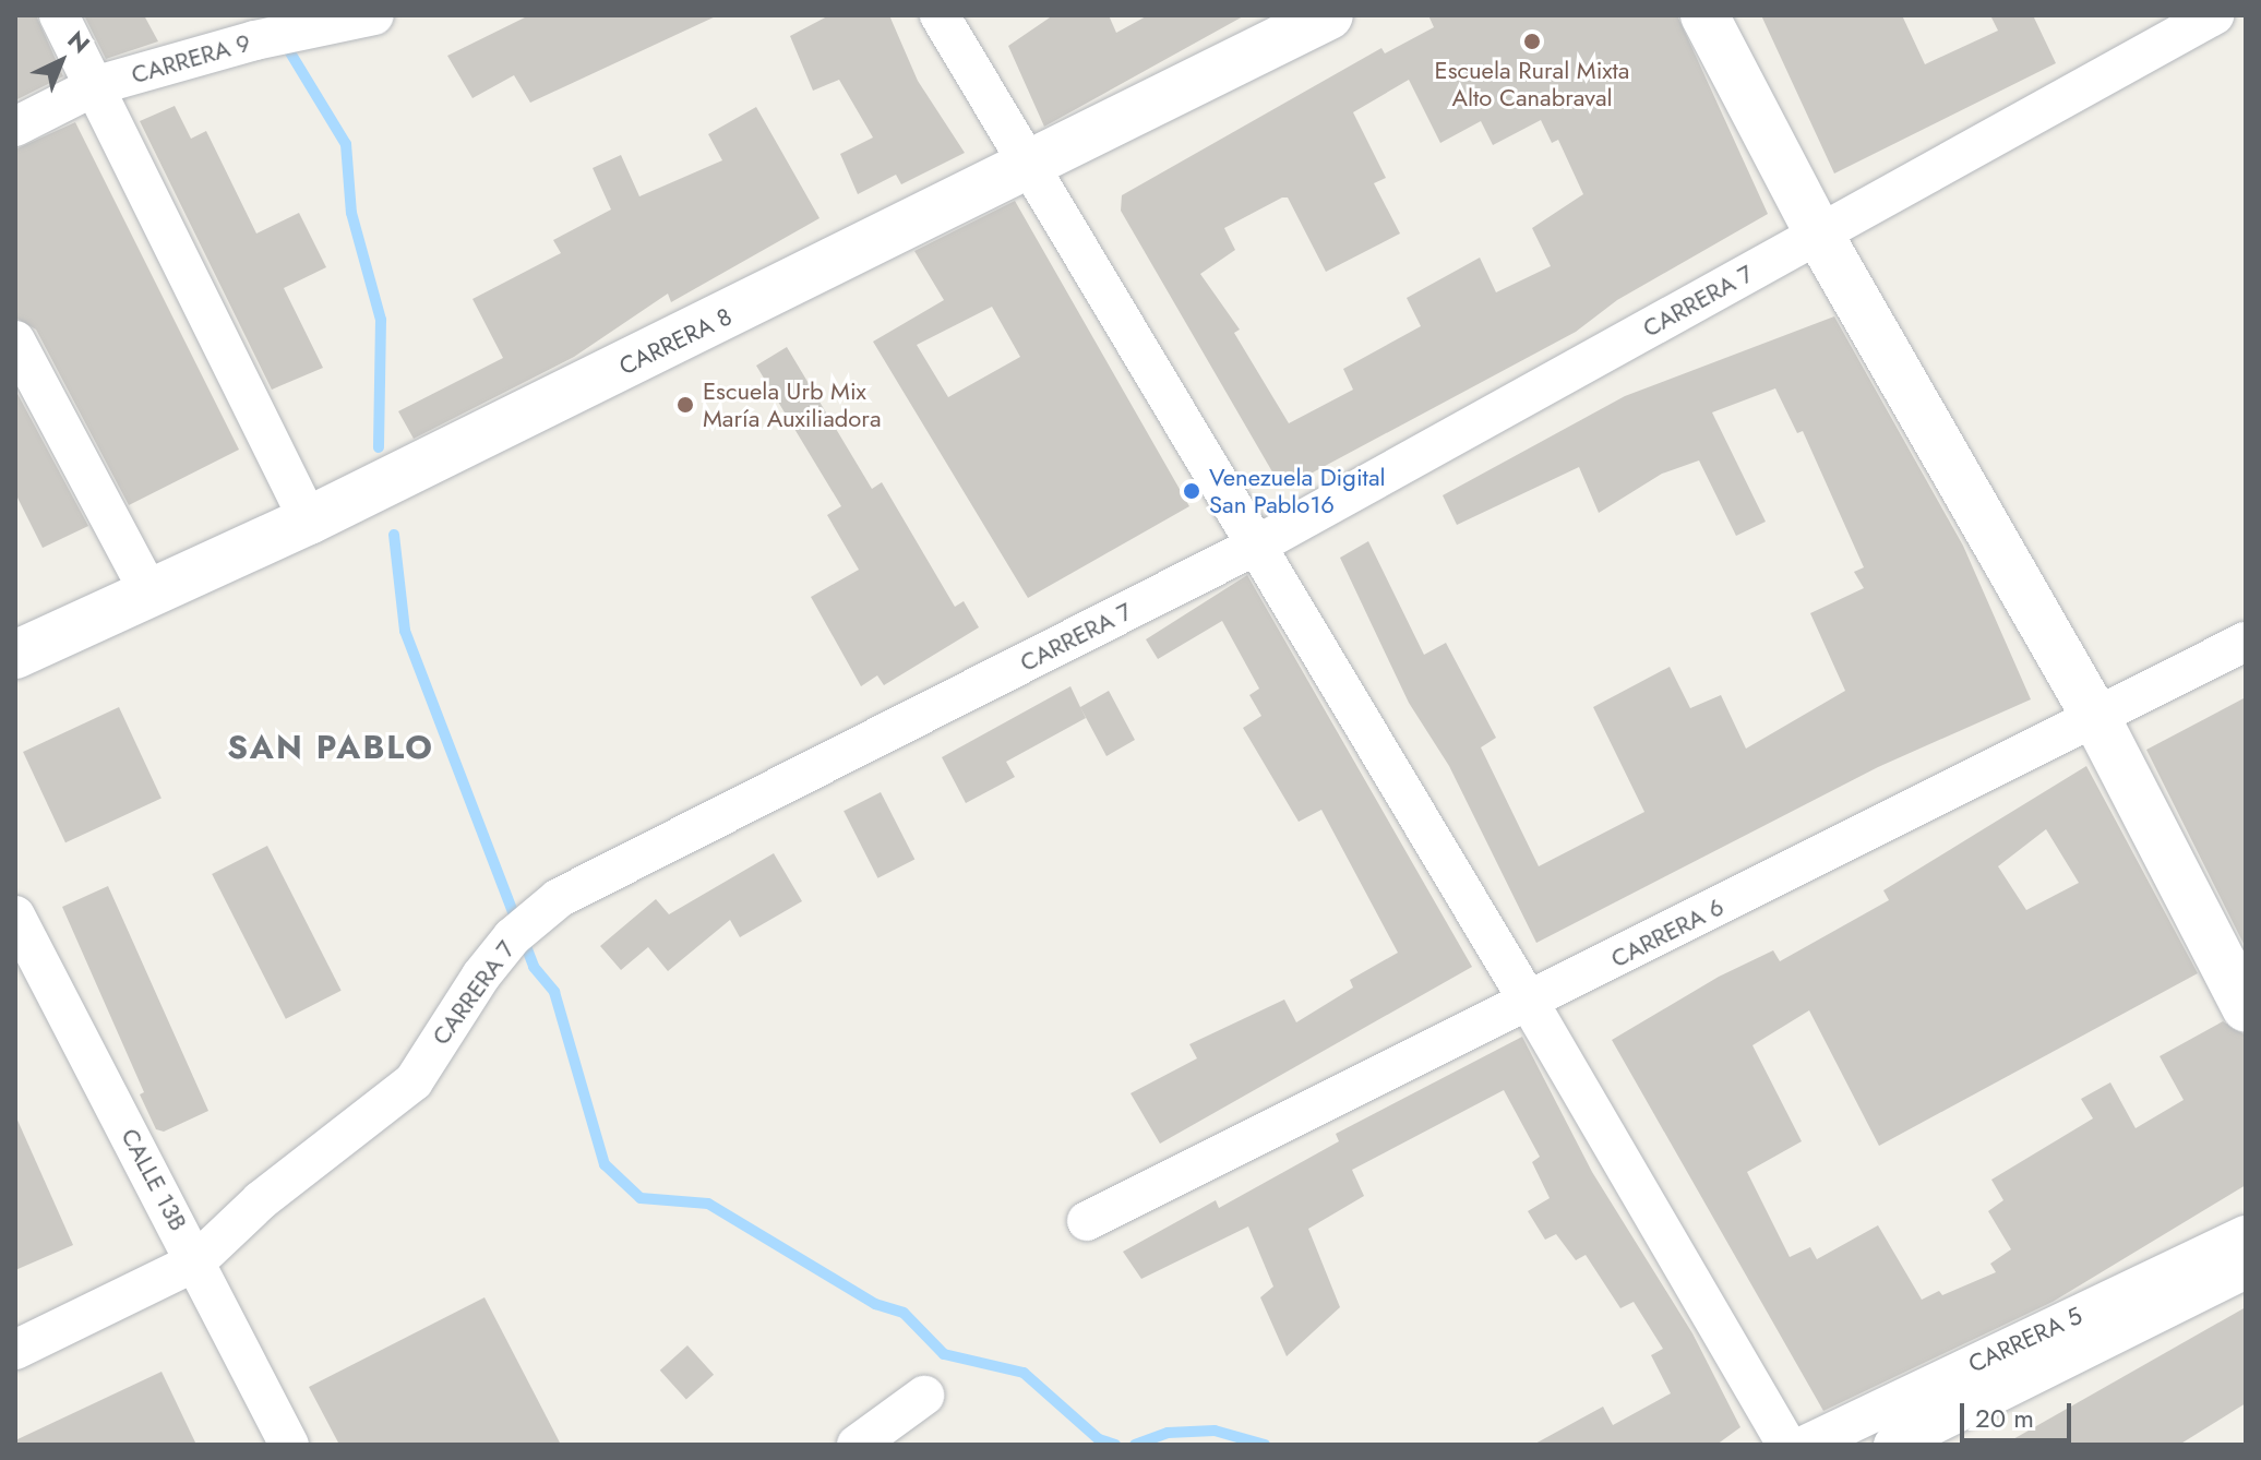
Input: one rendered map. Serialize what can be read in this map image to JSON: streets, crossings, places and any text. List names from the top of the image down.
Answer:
{
  "streets": {
    "street": [
      "CARRERA 9",
      "CARRERA 7",
      "CARRERA 8",
      "CARRERA 6",
      "CALLE 13B",
      "CARRERA 5"
    ]
  },
  "crossings": [
    ["CARRERA 7", "CALLE 13B"]
  ],
  "districts": ["SAN PABLO"],
  "places": ["Escuela Rural Mixta Alto Canabraval", "Escuela Urb Mix María Auxiliadora", "Venezuela Digital San Pablo16"],
  "scale_bar": "20 m",
  "north": "top right"
}
